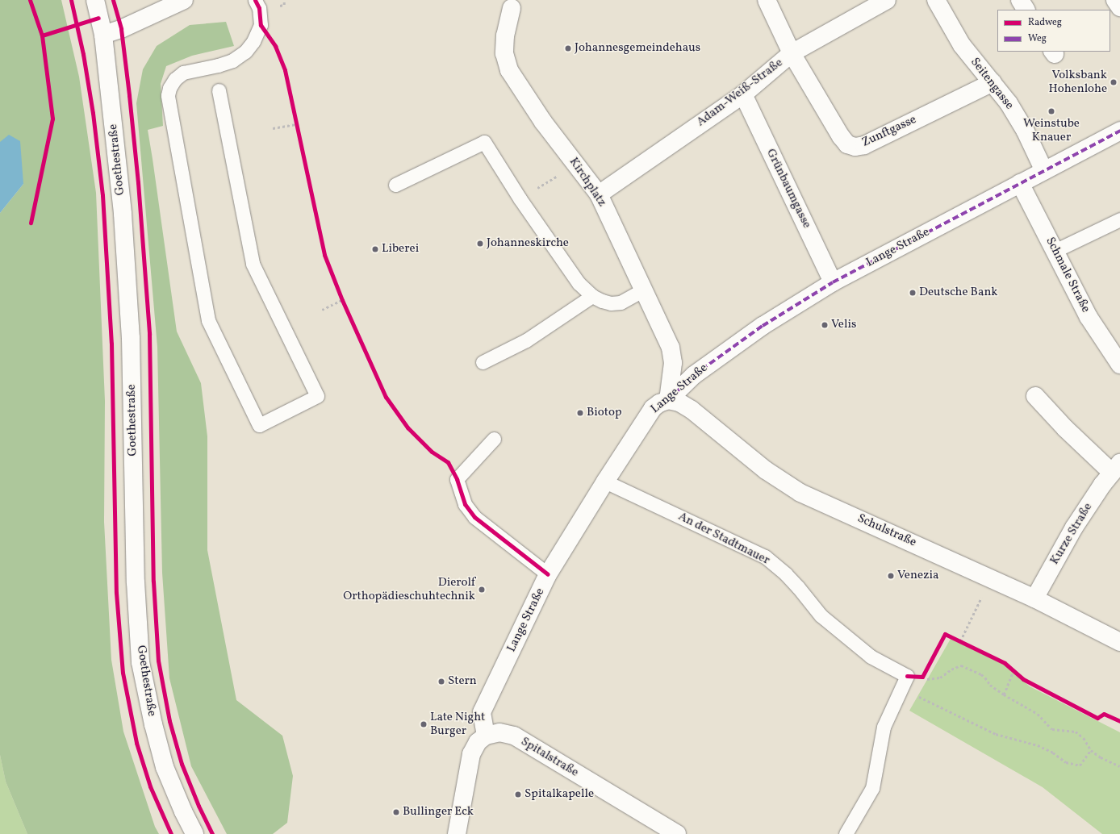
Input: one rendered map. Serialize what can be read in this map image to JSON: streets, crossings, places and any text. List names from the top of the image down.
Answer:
{
  "streets": {
    "street": [
      "Seitengasse",
      "Adam-Weiß-Straße",
      "Zunftgasse",
      "Goethestraße",
      "Kirchplatz",
      "Grünbaumgasse",
      "Lange Straße",
      "Schmale Straße",
      "Schulstraße",
      "Kurze Straße",
      "Spitalstraße"
    ],
    "lane": ["An der Stadtmauer"]
  },
  "crossings": [
    ["Seitengasse", "Zunftgasse"],
    ["Seitengasse", "Lange Straße"],
    ["Adam-Weiß-Straße", "Zunftgasse"],
    ["Adam-Weiß-Straße", "Kirchplatz"],
    ["Adam-Weiß-Straße", "Grünbaumgasse"],
    ["Kirchplatz", "Lange Straße"],
    ["Kirchplatz", "Schulstraße"],
    ["Grünbaumgasse", "Lange Straße"],
    ["Lange Straße", "Schmale Straße"],
    ["Lange Straße", "Schulstraße"],
    ["Lange Straße", "An der Stadtmauer"],
    ["Lange Straße", "Spitalstraße"],
    ["Schulstraße", "Kurze Straße"]
  ],
  "places": [
    "Johannesgemeindehaus",
    "Volksbank Hohenlohe",
    "Weinstube Knauer",
    "Johanneskirche",
    "Liberei",
    "Deutsche Bank",
    "Velis",
    "Biotop",
    "Venezia",
    "Dierolf Orthopädieschuhtechnik",
    "Stern",
    "Late Night Burger",
    "Spitalkapelle",
    "Bullinger Eck"
  ],
  "legend": ["Radweg", "Weg"]
}
